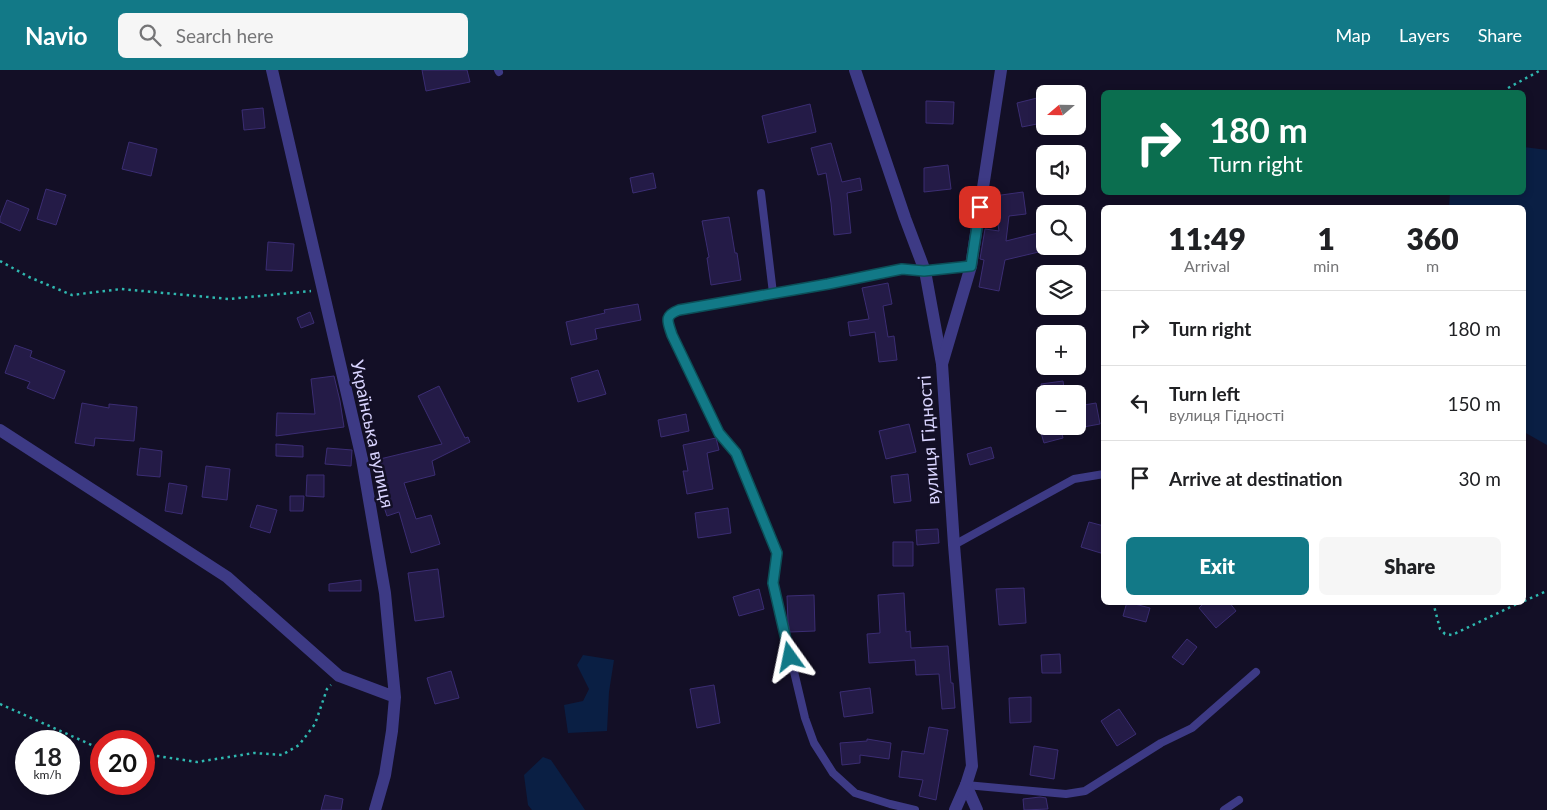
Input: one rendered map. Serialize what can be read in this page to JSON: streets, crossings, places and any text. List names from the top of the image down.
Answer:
{
  "streets": {
    "street": ["Українська вулиця", "вулиця Гідності"]
  },
  "north": "left",
  "page": {
    "header": "Navio",
    "search": "Search here",
    "nav": ["Map", "Layers", "Share"],
    "map_buttons": ["+", "−"],
    "turn": ["180 m", "Turn right"],
    "eta": [
      "11:49",
      "Arrival",
      "1",
      "min",
      "360",
      "m"
    ],
    "list": [
      {
        "name": "Turn right",
        "value": "180 m"
      },
      {
        "name": "Turn left",
        "note": "вулиця Гідності",
        "value": "150 m"
      },
      {
        "name": "Arrive at destination",
        "value": "30 m"
      }
    ],
    "buttons": ["Exit", "Share"],
    "speed": "18 km/h",
    "limit": "20"
  }
}
